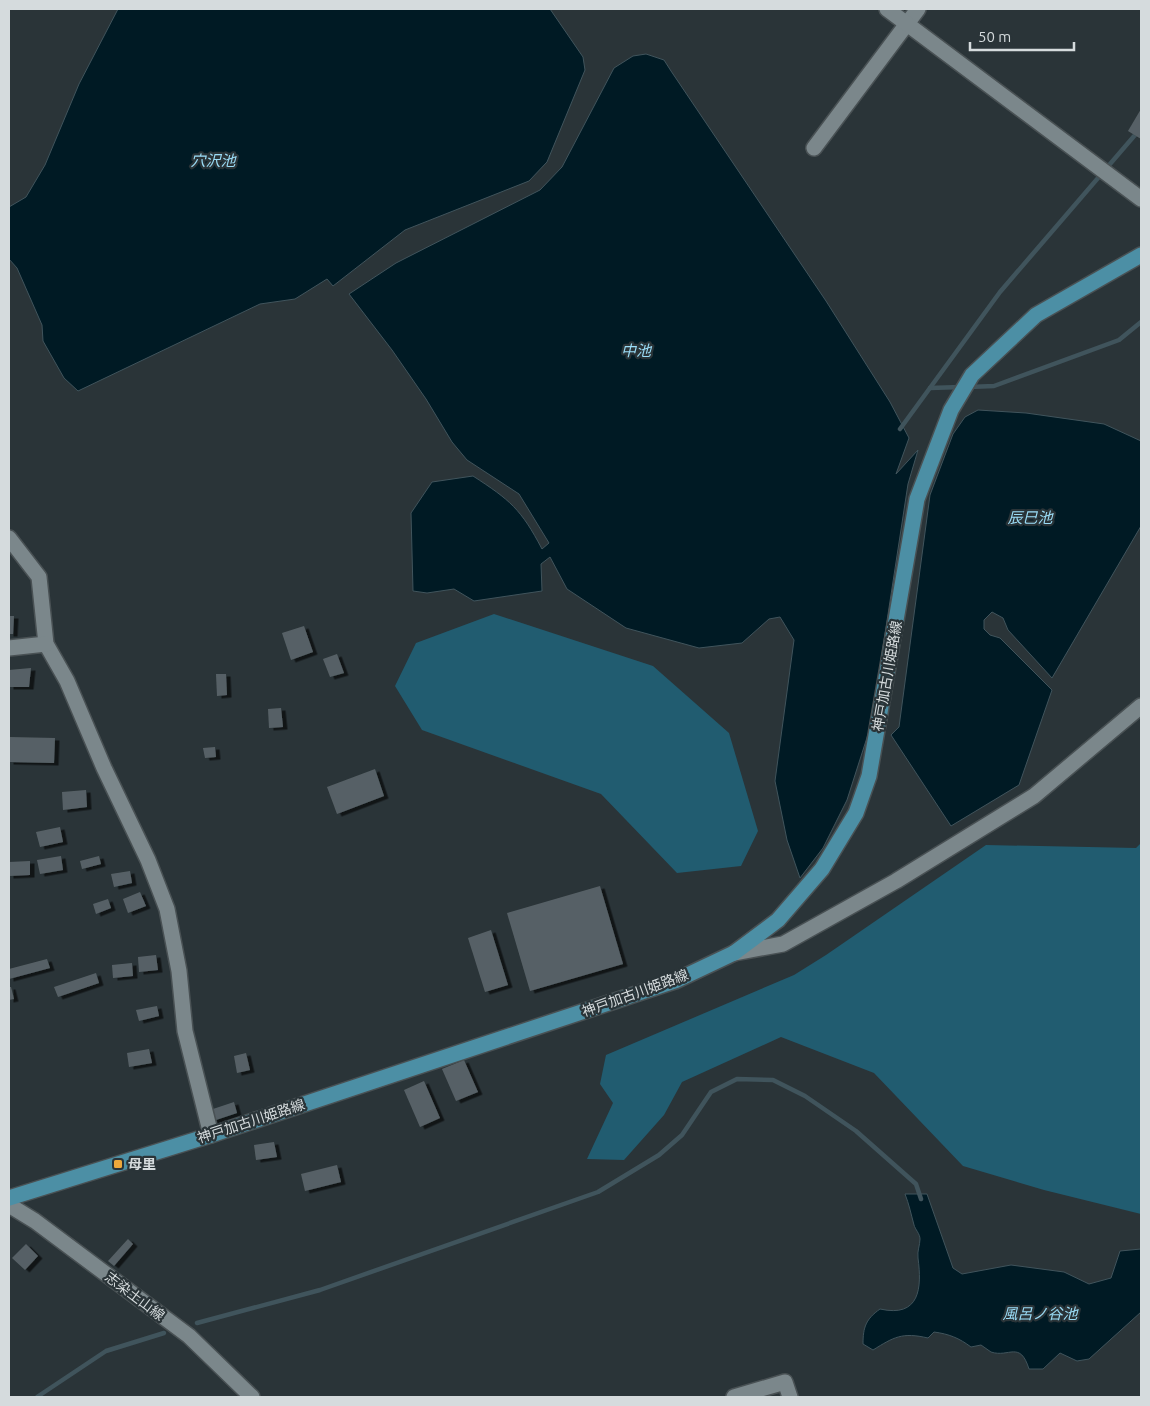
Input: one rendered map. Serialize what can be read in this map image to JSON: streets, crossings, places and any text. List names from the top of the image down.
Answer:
{
  "streets": {
    "main road": ["神戸加古川姫路線"],
    "street": ["志染土山線"]
  },
  "water": [
    "穴沢池",
    "中池",
    "辰巳池",
    "風呂ノ谷池"
  ],
  "places": {
    "transit": ["母里"]
  },
  "scale_bar": "50 m"
}
